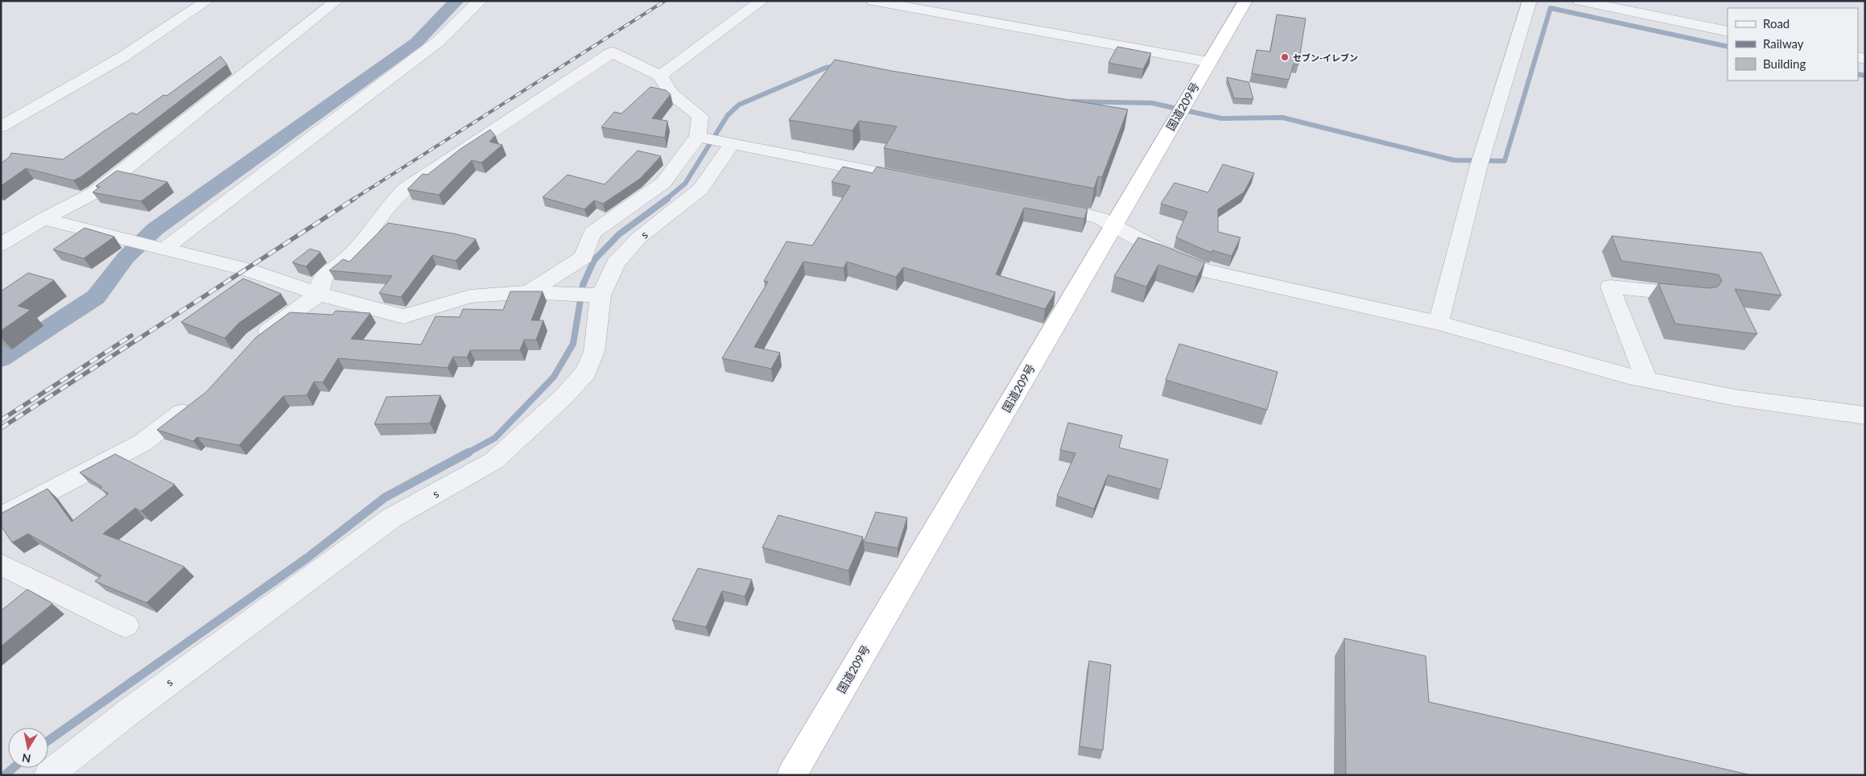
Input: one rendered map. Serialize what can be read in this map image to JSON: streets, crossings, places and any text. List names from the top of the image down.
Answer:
{
  "streets": {
    "highway": ["国道209号"],
    "street": ["s"]
  },
  "places": ["セブン-イレブン"],
  "legend": ["Road", "Railway", "Building"],
  "north": "bottom"
}
